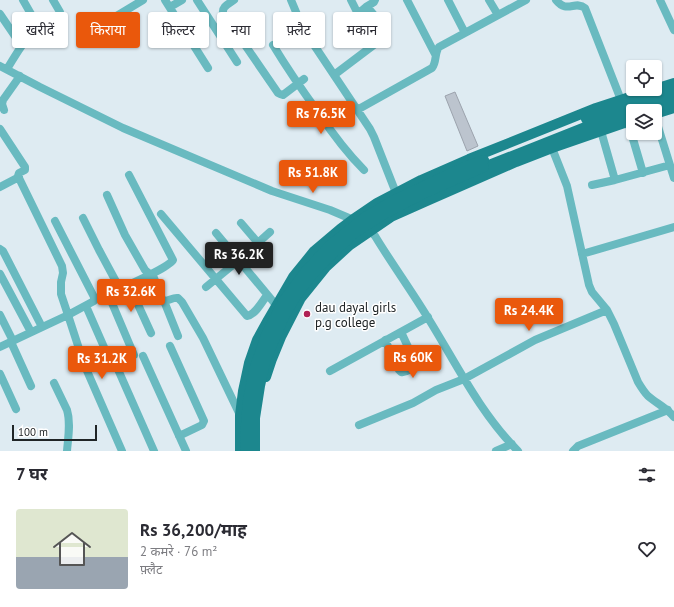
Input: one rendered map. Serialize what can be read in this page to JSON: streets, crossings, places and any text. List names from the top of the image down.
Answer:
{
  "places": ["dau dayal girls p.g college"],
  "scale_bar": "100 m",
  "page": {
    "chip": [
      "खरीदें",
      "किराया",
      "फ़िल्टर",
      "नया",
      "फ़्लैट",
      "मकान"
    ],
    "price": [
      "Rs 76.5K",
      "Rs 51.8K",
      "Rs 36.2K",
      "Rs 32.6K",
      "Rs 24.4K",
      "Rs 60K",
      "Rs 31.2K"
    ],
    "scale": "100 m",
    "heading": "7 घर",
    "list": [
      {
        "name": "Rs 36,200/माह",
        "note": "2 कमरे · 76 m² · फ़्लैट"
      }
    ]
  }
}
